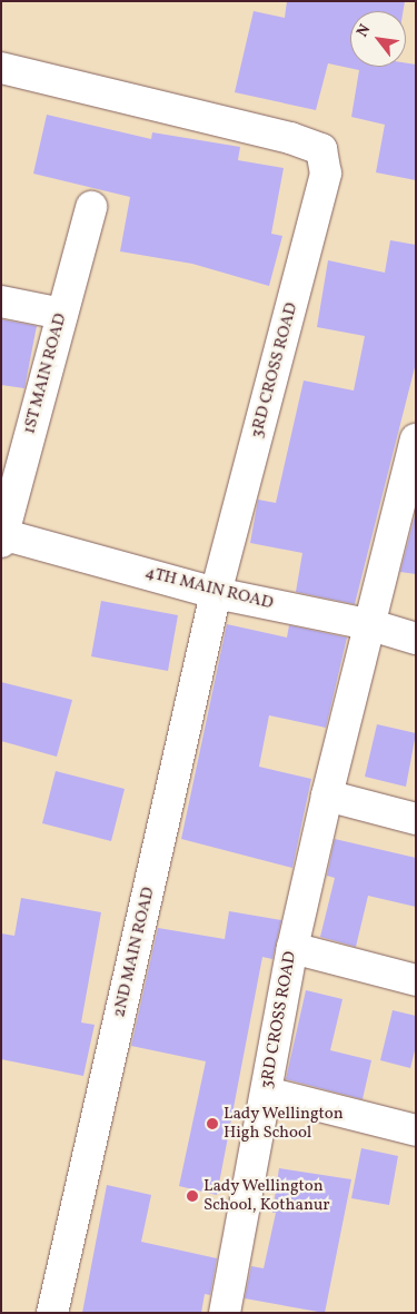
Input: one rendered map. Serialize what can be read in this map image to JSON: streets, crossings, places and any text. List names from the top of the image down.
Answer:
{
  "streets": {
    "street": [
      "3RD CROSS ROAD",
      "1ST MAIN ROAD",
      "4TH MAIN ROAD",
      "2ND MAIN ROAD"
    ]
  },
  "crossings": [
    ["3RD CROSS ROAD", "4TH MAIN ROAD"],
    ["3RD CROSS ROAD", "2ND MAIN ROAD"],
    ["1ST MAIN ROAD", "4TH MAIN ROAD"],
    ["4TH MAIN ROAD", "2ND MAIN ROAD"]
  ],
  "places": ["Lady Wellington High School", "Lady Wellington School, Kothanur"],
  "north": "top left"
}
